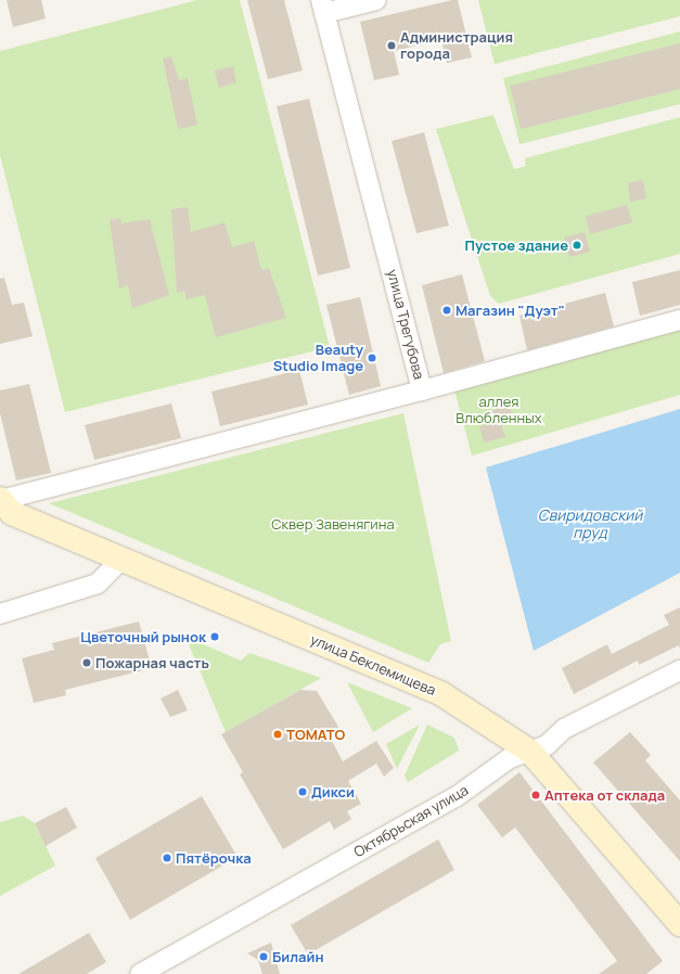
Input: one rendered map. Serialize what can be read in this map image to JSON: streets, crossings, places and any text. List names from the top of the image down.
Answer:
{
  "streets": {
    "main road": ["улица Беклемищева"],
    "street": ["улица Трегубова", "Октябрьская улица"]
  },
  "crossings": [
    ["улица Трегубова", "улица Беклемищева"],
    ["улица Беклемищева", "Октябрьская улица"]
  ],
  "water": ["Свиридовский пруд"],
  "parks": ["аллея Влюбленных", "Сквер Завенягина"],
  "places": [
    "Администрация города",
    "Пустое здание",
    "Магазин \"Дуэт\"",
    "Beauty Studio Image",
    "Цветочный рынок",
    "Пожарная часть",
    "ТОМАТО",
    "Дикси",
    "Аптека от склада",
    "Пятёрочка",
    "Билайн"
  ]
}
